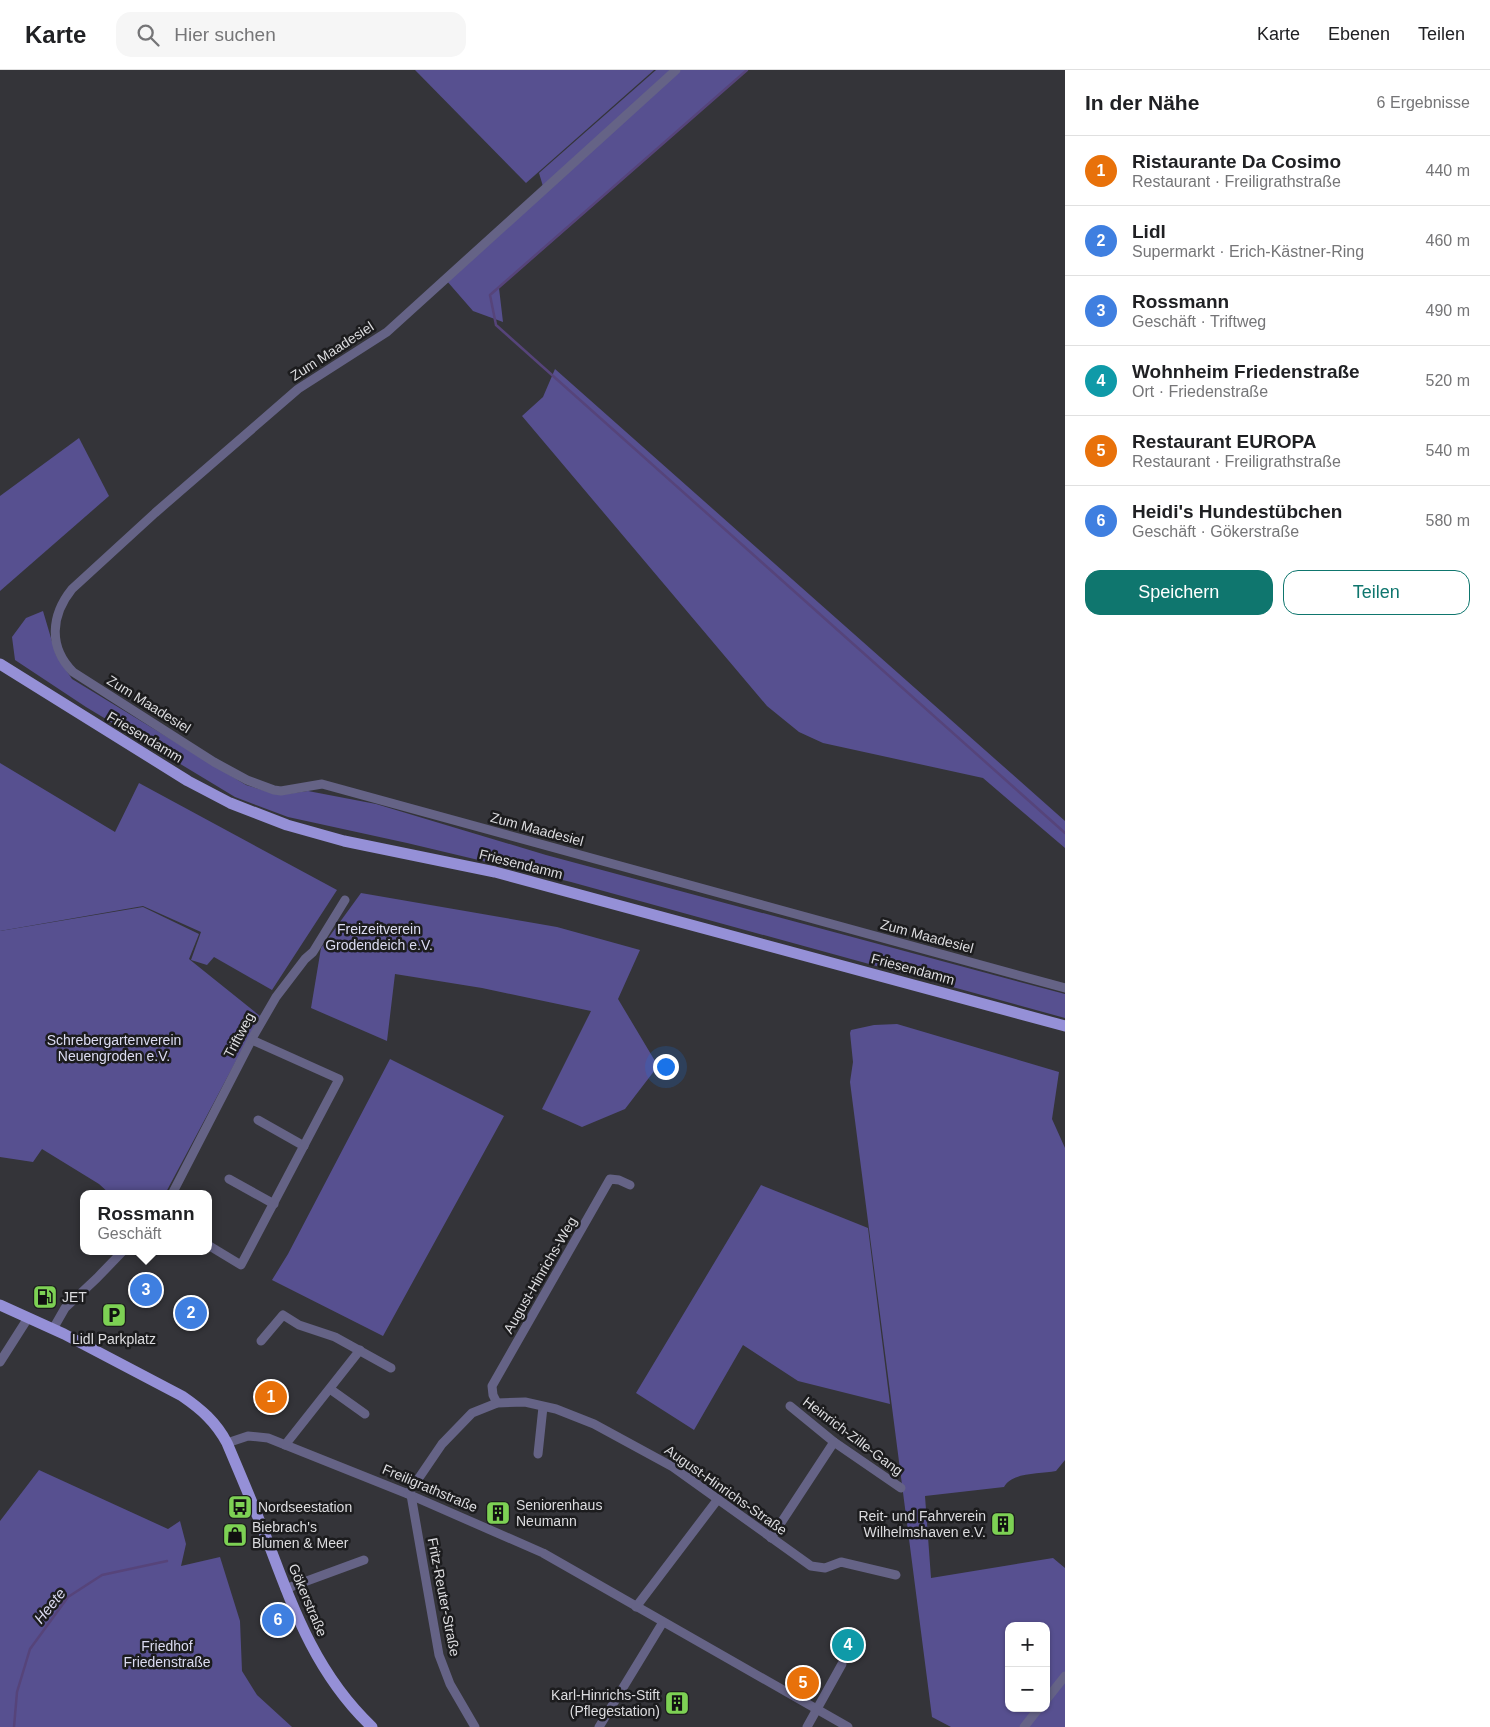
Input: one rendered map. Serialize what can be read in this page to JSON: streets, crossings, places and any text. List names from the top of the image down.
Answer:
{
  "streets": {
    "main road": ["Friesendamm", "Gökerstraße"],
    "street": [
      "Zum Maadesiel",
      "Triftweg",
      "August-Hinrichs-Weg",
      "Heinrich-Zille-Gang",
      "Freiligrathstraße",
      "August-Hinrichs-Straße",
      "Fritz-Reuter-Straße"
    ]
  },
  "crossings": [
    ["August-Hinrichs-Weg", "August-Hinrichs-Straße"],
    ["Freiligrathstraße", "August-Hinrichs-Straße"],
    ["Freiligrathstraße", "Fritz-Reuter-Straße"],
    ["Freiligrathstraße", "Gökerstraße"],
    ["August-Hinrichs-Straße", "Fritz-Reuter-Straße"]
  ],
  "water": ["Heete"],
  "parks": ["Freizeitverein Grodendeich e.V.", "Schrebergartenverein Neuengroden e.V.", "Friedhof Friedenstraße"],
  "places": {
    "fuel station": ["JET"],
    "parking": ["Lidl Parkplatz"],
    "bus stop": ["Nordseestation"],
    "building": ["Seniorenhaus Neumann", "Reit- und Fahrverein Wilhelmshaven e.V.", "Karl-Hinrichs-Stift (Pflegestation)"],
    "shop": ["Biebrach's Blumen & Meer"]
  },
  "page": {
    "header": "Karte",
    "search": "Hier suchen",
    "nav": ["Karte", "Ebenen", "Teilen"],
    "heading": ["In der Nähe", "6 Ergebnisse"],
    "list": [
      {
        "mark": "1",
        "name": "Ristaurante Da Cosimo",
        "note": "Restaurant · Freiligrathstraße",
        "value": "440 m"
      },
      {
        "mark": "2",
        "name": "Lidl",
        "note": "Supermarkt · Erich-Kästner-Ring",
        "value": "460 m"
      },
      {
        "mark": "3",
        "name": "Rossmann",
        "note": "Geschäft · Triftweg",
        "value": "490 m"
      },
      {
        "mark": "4",
        "name": "Wohnheim Friedenstraße",
        "note": "Ort · Friedenstraße",
        "value": "520 m"
      },
      {
        "mark": "5",
        "name": "Restaurant EUROPA",
        "note": "Restaurant · Freiligrathstraße",
        "value": "540 m"
      },
      {
        "mark": "6",
        "name": "Heidi's Hundestübchen",
        "note": "Geschäft · Gökerstraße",
        "value": "580 m"
      }
    ],
    "buttons": ["Speichern", "Teilen"],
    "popup": ["Rossmann", "Geschäft"],
    "pins": [
      "3",
      "2",
      "1",
      "6",
      "4",
      "5"
    ],
    "map_buttons": ["+", "−"]
  }
}
